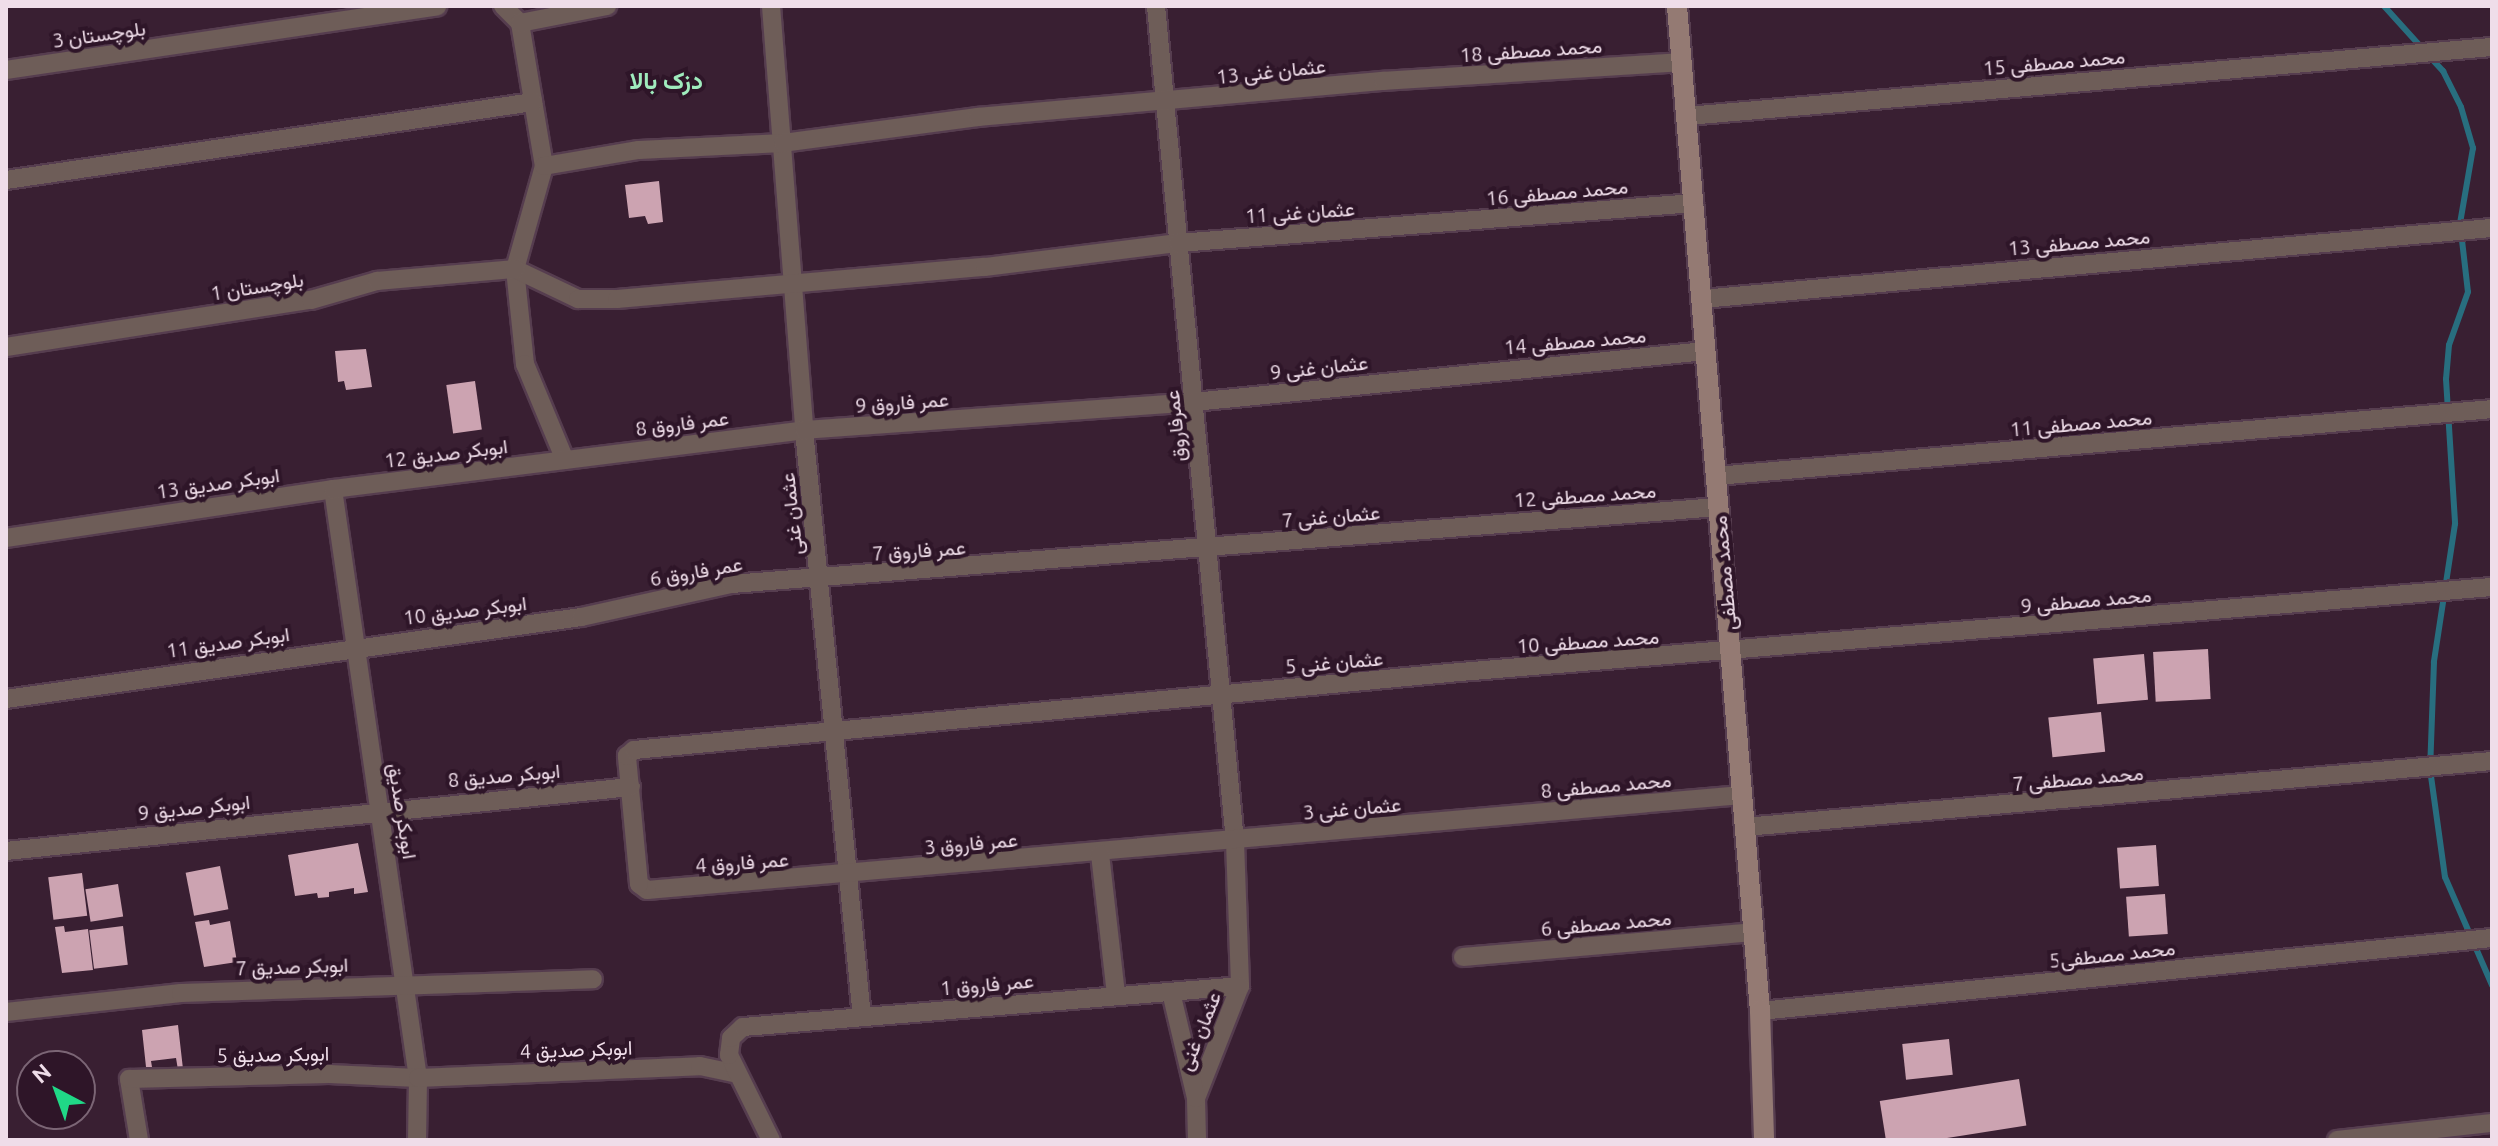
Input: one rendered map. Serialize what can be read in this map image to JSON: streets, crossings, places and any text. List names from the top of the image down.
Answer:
{
  "streets": {
    "street": [
      "بلوچستان 3",
      "محمد مصطفی 18",
      "محمد مصطفی 15",
      "عثمان غنی 13",
      "محمد مصطفی 16",
      "عثمان غنی 11",
      "محمد مصطفی 13",
      "بلوچستان 1",
      "محمد مصطفی 14",
      "عثمان غنی 9",
      "عمر فاروق 9",
      "عمر فاروق 8",
      "محمد مصطفی 11",
      "عمرفاروق",
      "ابوبکر صدیق 12",
      "ابوبکر صدیق 13",
      "محمد مصطفی 12",
      "عثمان غنی",
      "عثمان غنی 7",
      "عمر فاروق 7",
      "عمر فاروق 6",
      "محمد مصطفی",
      "محمد مصطفی 9",
      "ابوبکر صدیق 10",
      "محمد مصطفی 10",
      "ابوبکر صدیق 11",
      "عثمان غنی 5",
      "ابوبکر صدیق 8",
      "محمد مصطفی 7",
      "محمد مصطفی 8",
      "ابوبکر صدیق 9",
      "عثمان غنی 3",
      "ابوبکر صدیق",
      "عمر فاروق 3",
      "عمر فاروق 4",
      "محمد مصطفی 6",
      "محمد مصطفی5",
      "ابوبکر صدیق 7",
      "عمر فاروق 1",
      "ابوبکر صدیق 4",
      "ابوبکر صدیق 5"
    ]
  },
  "crossings": [
    ["محمد مصطفی 18", "عثمان غنی 13"],
    ["محمد مصطفی 18", "محمد مصطفی"],
    ["محمد مصطفی 15", "محمد مصطفی"],
    ["عثمان غنی 13", "عمرفاروق"],
    ["عثمان غنی 13", "عثمان غنی"],
    ["محمد مصطفی 16", "عثمان غنی 11"],
    ["محمد مصطفی 16", "محمد مصطفی"],
    ["عثمان غنی 11", "بلوچستان 1"],
    ["عثمان غنی 11", "عمرفاروق"],
    ["عثمان غنی 11", "عثمان غنی"],
    ["محمد مصطفی 13", "محمد مصطفی"],
    ["محمد مصطفی 14", "عثمان غنی 9"],
    ["محمد مصطفی 14", "محمد مصطفی"],
    ["عثمان غنی 9", "عمر فاروق 9"],
    ["عثمان غنی 9", "عمرفاروق"],
    ["عمر فاروق 9", "عمر فاروق 8"],
    ["عمر فاروق 9", "عثمان غنی"],
    ["عمر فاروق 8", "ابوبکر صدیق 12"],
    ["عمر فاروق 8", "عثمان غنی"],
    ["محمد مصطفی 11", "محمد مصطفی"],
    ["عمرفاروق", "عثمان غنی"],
    ["عمرفاروق", "عثمان غنی 7"],
    ["عمرفاروق", "عثمان غنی 5"],
    ["عمرفاروق", "عثمان غنی 3"],
    ["ابوبکر صدیق 12", "ابوبکر صدیق 13"],
    ["ابوبکر صدیق 12", "ابوبکر صدیق"],
    ["ابوبکر صدیق 13", "ابوبکر صدیق"],
    ["محمد مصطفی 12", "عثمان غنی 7"],
    ["محمد مصطفی 12", "محمد مصطفی"],
    ["عثمان غنی", "عمر فاروق 7"],
    ["عثمان غنی", "عمر فاروق 6"],
    ["عثمان غنی", "عثمان غنی 5"],
    ["عثمان غنی", "عثمان غنی 3"],
    ["عثمان غنی", "عمر فاروق 3"],
    ["عثمان غنی", "عمر فاروق 4"],
    ["عثمان غنی", "عمر فاروق 1"],
    ["عثمان غنی 7", "عمر فاروق 7"],
    ["عمر فاروق 7", "عمر فاروق 6"],
    ["عمر فاروق 6", "ابوبکر صدیق 10"],
    ["محمد مصطفی", "محمد مصطفی 9"],
    ["محمد مصطفی", "محمد مصطفی 10"],
    ["محمد مصطفی", "محمد مصطفی 7"],
    ["محمد مصطفی", "محمد مصطفی 8"],
    ["محمد مصطفی", "محمد مصطفی 6"],
    ["محمد مصطفی", "محمد مصطفی5"],
    ["محمد مصطفی 9", "محمد مصطفی 10"],
    ["ابوبکر صدیق 10", "ابوبکر صدیق 11"],
    ["ابوبکر صدیق 10", "ابوبکر صدیق"],
    ["محمد مصطفی 10", "عثمان غنی 5"],
    ["ابوبکر صدیق 11", "ابوبکر صدیق"],
    ["عثمان غنی 5", "ابوبکر صدیق 8"],
    ["عثمان غنی 5", "عمر فاروق 4"],
    ["ابوبکر صدیق 8", "ابوبکر صدیق 9"],
    ["ابوبکر صدیق 8", "ابوبکر صدیق"],
    ["ابوبکر صدیق 8", "عمر فاروق 4"],
    ["محمد مصطفی 8", "عثمان غنی 3"],
    ["ابوبکر صدیق 9", "ابوبکر صدیق"],
    ["عثمان غنی 3", "عمر فاروق 3"],
    ["ابوبکر صدیق", "ابوبکر صدیق 7"],
    ["ابوبکر صدیق", "ابوبکر صدیق 4"],
    ["ابوبکر صدیق", "ابوبکر صدیق 5"],
    ["عمر فاروق 3", "عمر فاروق 4"],
    ["عمر فاروق 1", "ابوبکر صدیق 4"],
    ["ابوبکر صدیق 4", "ابوبکر صدیق 5"]
  ],
  "districts": ["دزک بالا"],
  "north": "top left"
}
